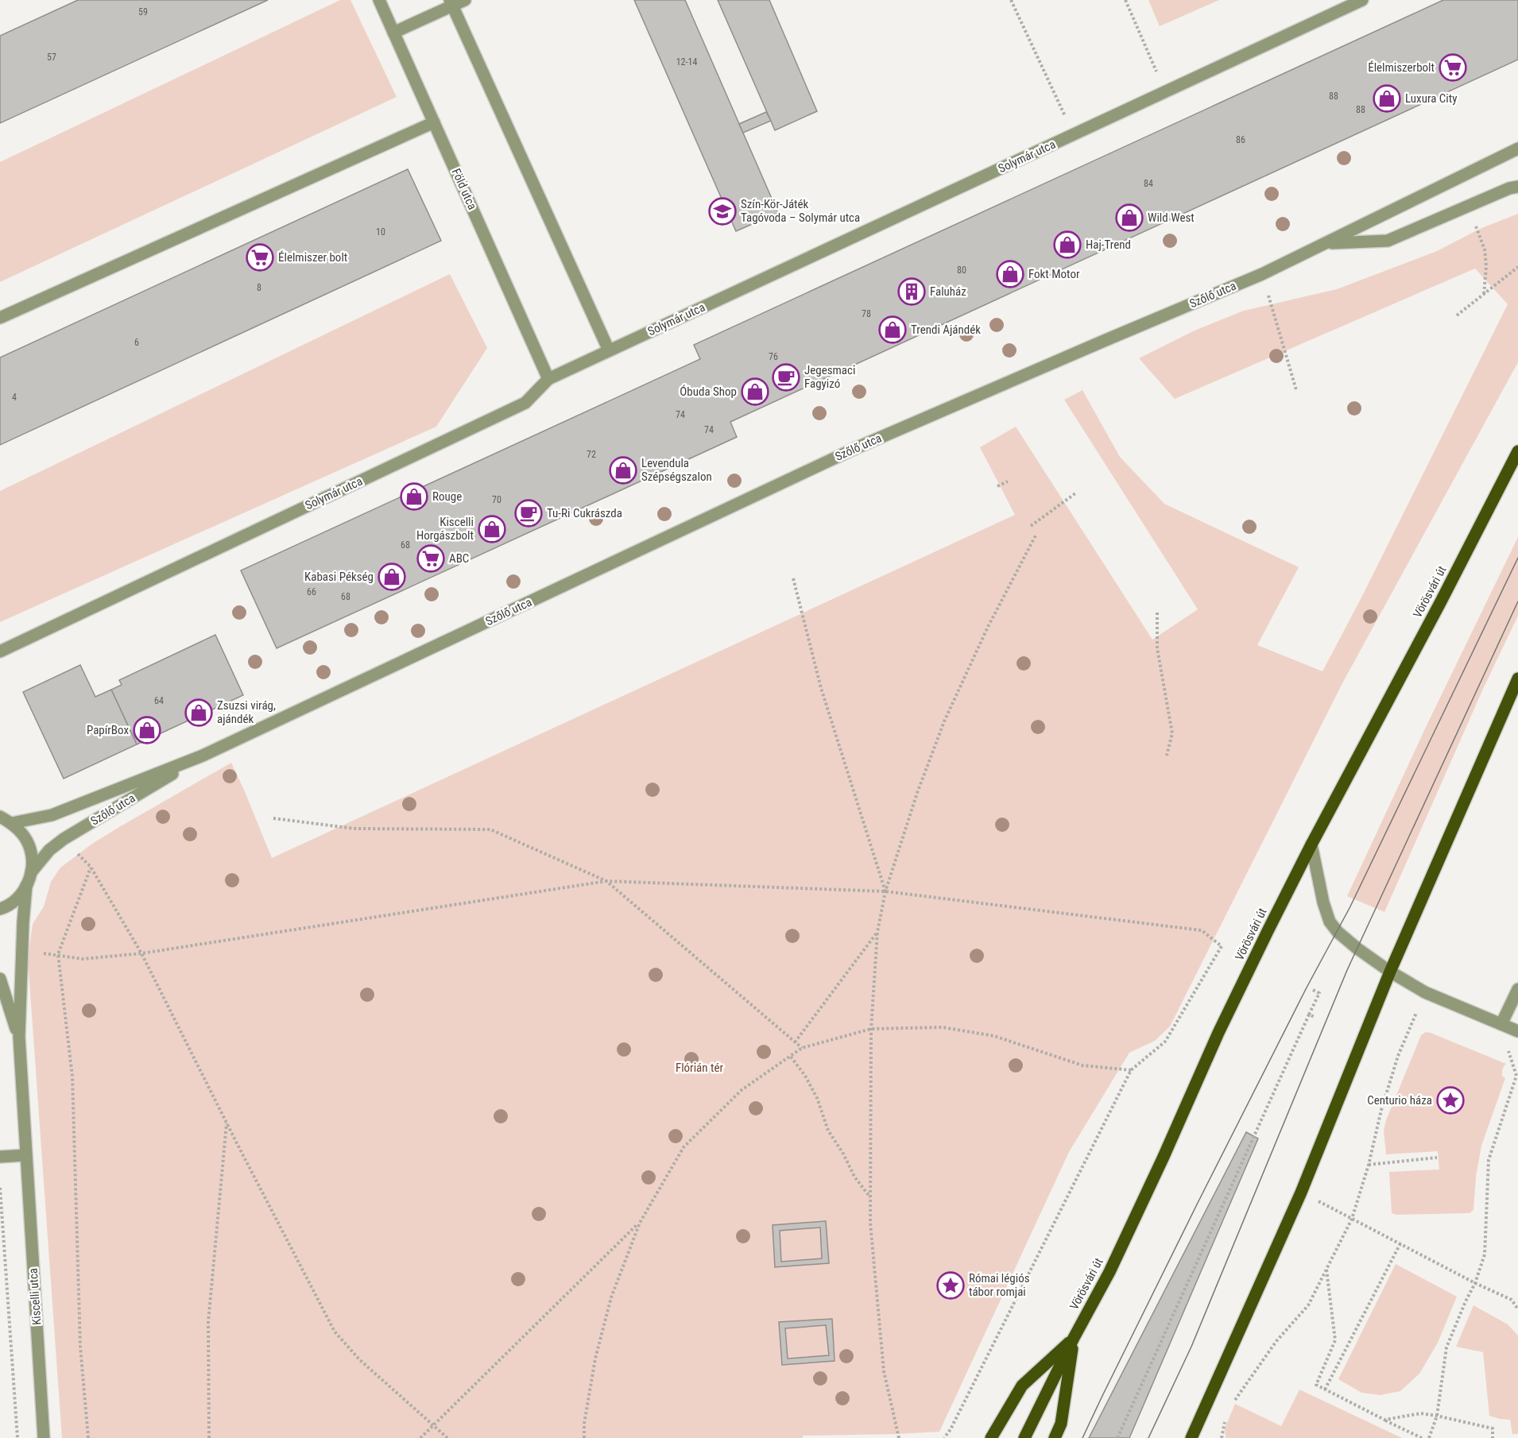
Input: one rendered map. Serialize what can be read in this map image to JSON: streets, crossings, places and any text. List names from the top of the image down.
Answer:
{
  "streets": {
    "main road": ["Vörösvári út"],
    "street": [
      "Solymár utca",
      "Föld utca",
      "Szőlő utca",
      "Kiscelli utca"
    ]
  },
  "crossings": [
    ["Solymár utca", "Föld utca"]
  ],
  "parks": ["Flórián tér"],
  "places": {
    "supermarket": ["Élelmiszerbolt", "Élelmiszer bolt", "ABC"],
    "shop": [
      "Luxura City",
      "Wild West",
      "Haj-Trend",
      "Fokt Motor",
      "Trendi Ajándék",
      "Óbuda Shop",
      "Levendula Szépségszalon",
      "Rouge",
      "Kiscelli Horgászbolt",
      "Kabasi Pékség",
      "Zsuzsi virág, ajándék",
      "PapírBox"
    ],
    "school or university": ["Szín-Kör-Játék Tagóvoda – Solymár utca"],
    "building": ["Faluház"],
    "cafe": ["Jegesmaci Fagyizó", "Tu-Ri Cukrászda"],
    "place": ["Centurio háza", "Római légiós tábor romjai"]
  },
  "house_numbers": [
    "59",
    "57",
    "12-14",
    "88",
    "88",
    "86",
    "84",
    "10",
    "80",
    "8",
    "78",
    "6",
    "76",
    "4",
    "74",
    "74",
    "72",
    "70",
    "68",
    "66",
    "68",
    "64"
  ]
}
